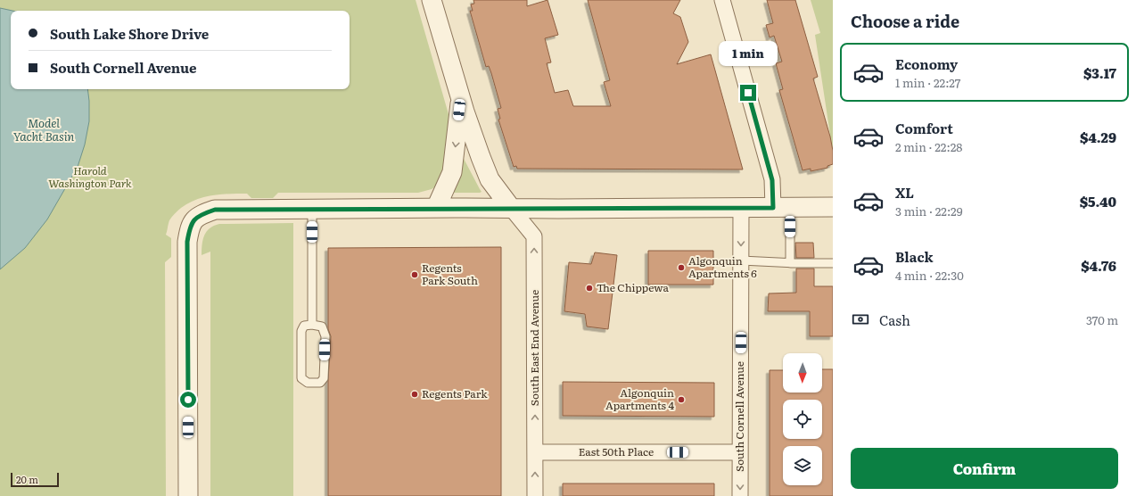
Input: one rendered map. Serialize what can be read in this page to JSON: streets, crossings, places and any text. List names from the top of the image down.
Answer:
{
  "streets": {
    "street": ["South East End Avenue", "South Cornell Avenue", "East 50th Place"]
  },
  "crossings": [
    ["South East End Avenue", "East 50th Place"],
    ["South Cornell Avenue", "East 50th Place"]
  ],
  "one_way": ["South East End Avenue"],
  "water": ["Model Yacht Basin"],
  "parks": ["Harold Washington Park"],
  "places": [
    "Algonquin Apartments 6",
    "Regents Park South",
    "The Chippewa",
    "Regents Park",
    "Algonquin Apartments 4"
  ],
  "scale_bar": "20 m",
  "north": "bottom",
  "page": {
    "heading": "Choose a ride",
    "banner": ["South Lake Shore Drive", "South Cornell Avenue"],
    "bubble": "1 min",
    "list": [
      {
        "name": "Economy",
        "note": "1 min · 22:27",
        "value": "$3.17"
      },
      {
        "name": "Comfort",
        "note": "2 min · 22:28",
        "value": "$4.29"
      },
      {
        "name": "XL",
        "note": "3 min · 22:29",
        "value": "$5.40"
      },
      {
        "name": "Black",
        "note": "4 min · 22:30",
        "value": "$4.76"
      }
    ],
    "pay": ["Cash", "370 m"],
    "buttons": "Confirm",
    "scale": "20 m"
  }
}
